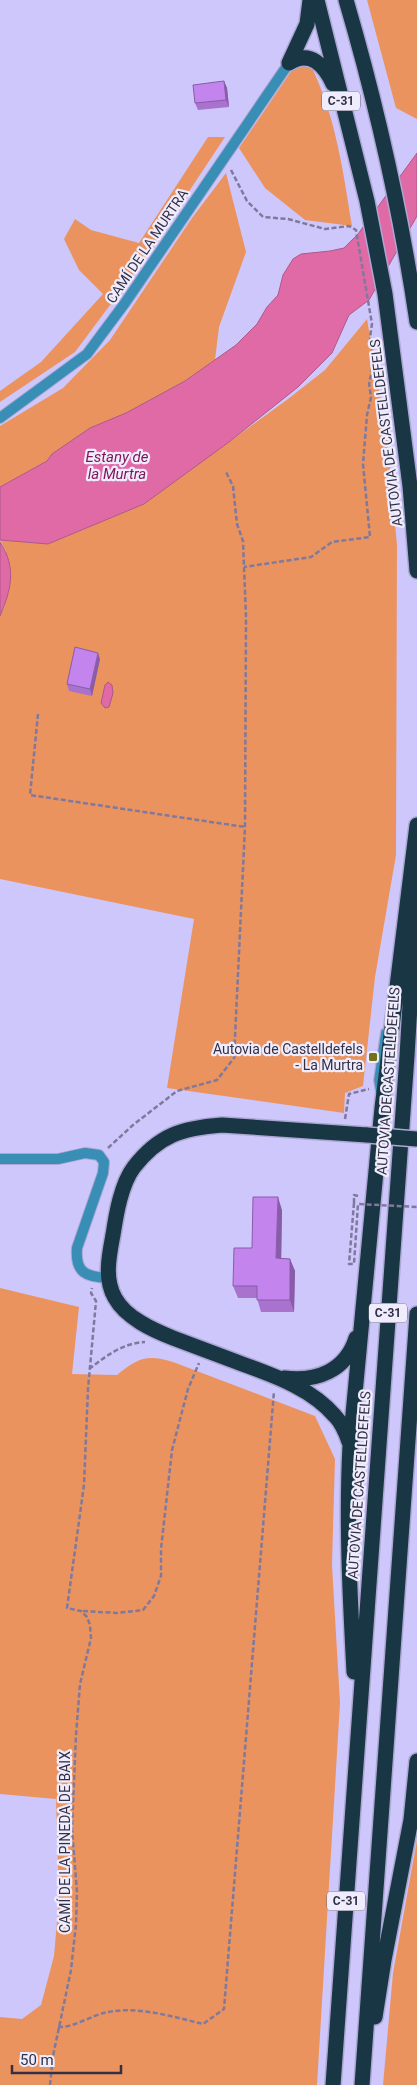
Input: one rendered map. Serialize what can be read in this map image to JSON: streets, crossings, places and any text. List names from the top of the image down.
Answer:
{
  "streets": {
    "highway": ["C-31", "AUTOVIA DE CASTELLDEFELS"],
    "street": ["CAMÍ DE LA MURTRA"],
    "path": ["CAMÍ DE LA PINEDA DE BAIX"]
  },
  "water": ["Estany de la Murtra"],
  "places": {
    "transit": ["Autovia de Castelldefels - La Murtra"]
  },
  "scale_bar": "50 m"
}
